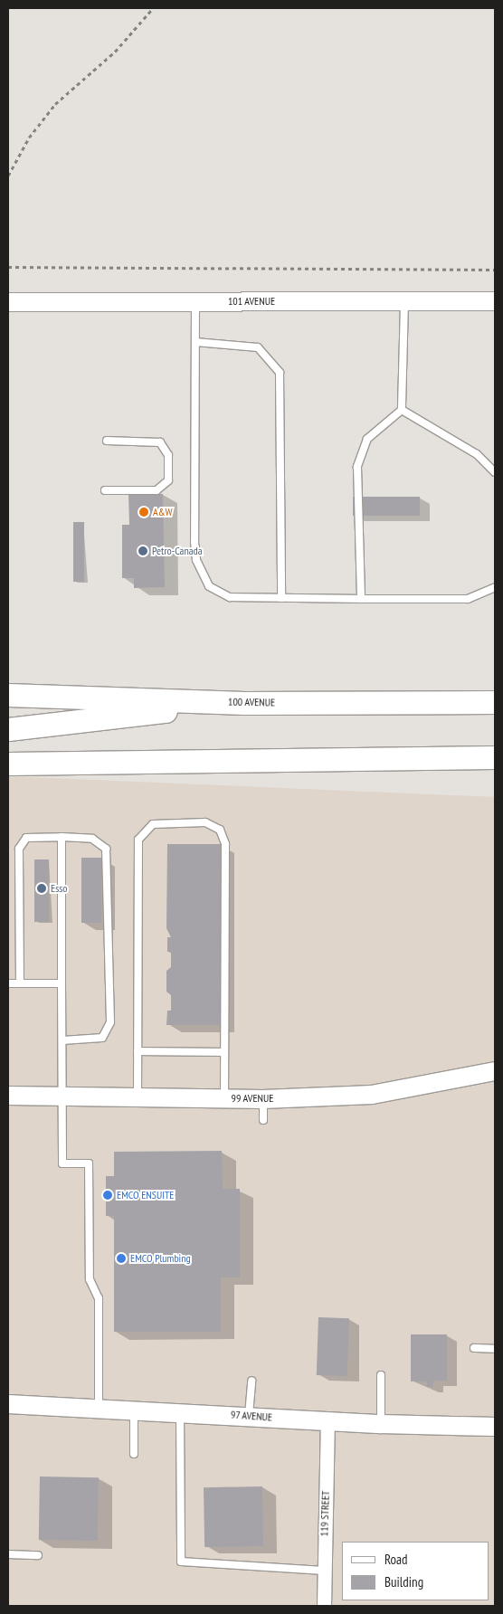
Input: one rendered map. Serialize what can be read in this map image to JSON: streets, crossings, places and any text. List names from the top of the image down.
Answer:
{
  "streets": {
    "main road": ["100 AVENUE"],
    "street": [
      "101 AVENUE",
      "99 AVENUE",
      "97 AVENUE",
      "119 STREET"
    ]
  },
  "crossings": [
    ["97 AVENUE", "119 STREET"]
  ],
  "places": [
    "A&W",
    "Petro-Canada",
    "Esso",
    "EMCO ENSUITE",
    "EMCO Plumbing"
  ],
  "legend": ["Road", "Building"]
}
